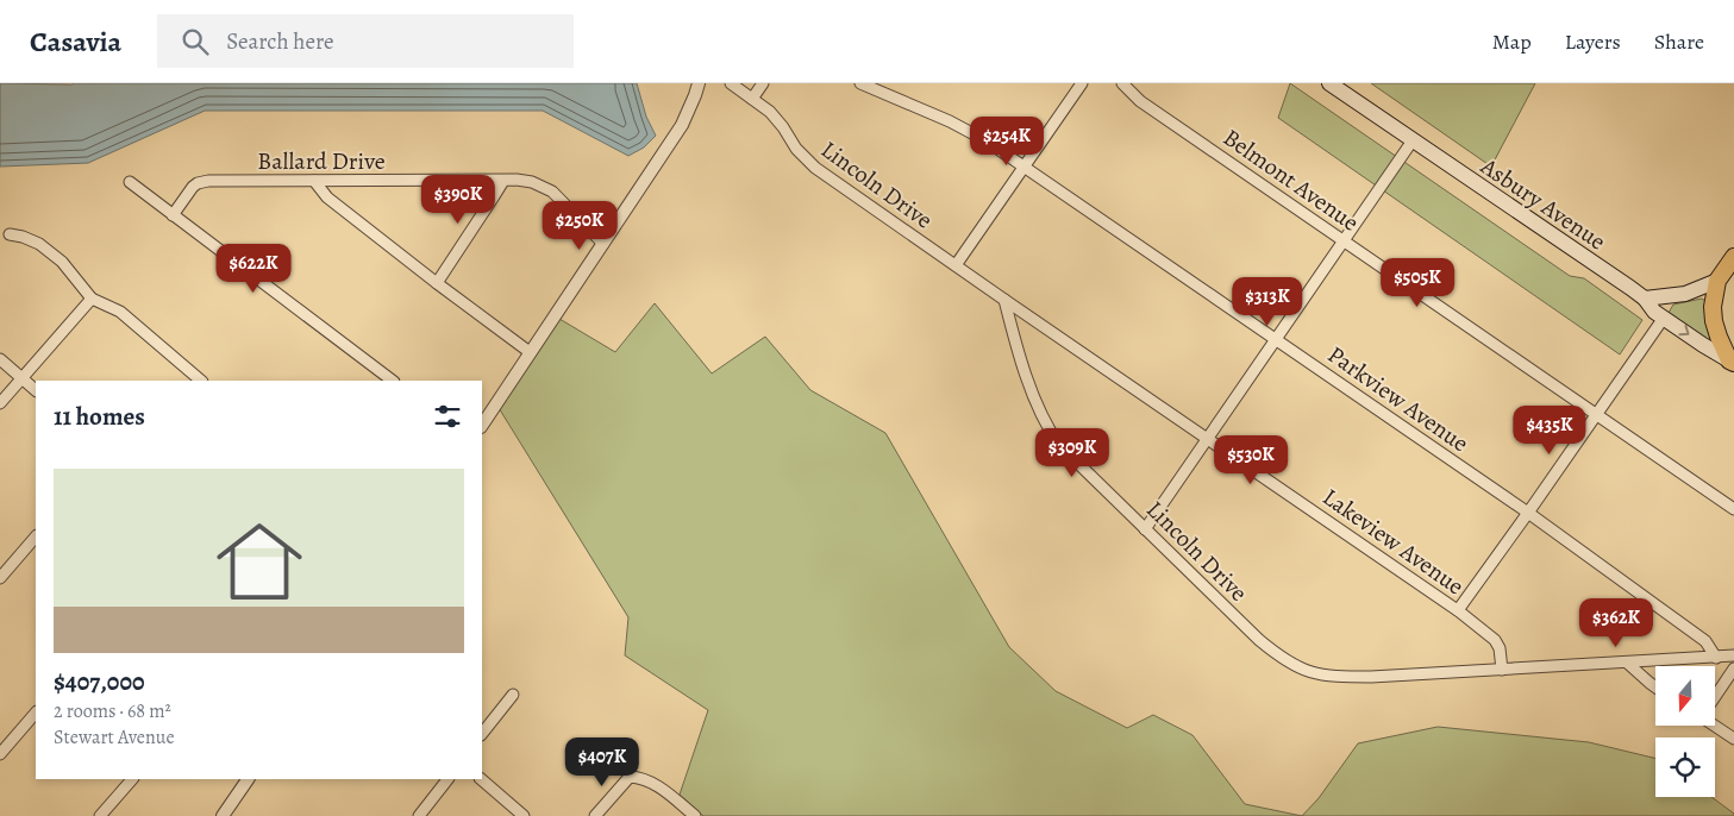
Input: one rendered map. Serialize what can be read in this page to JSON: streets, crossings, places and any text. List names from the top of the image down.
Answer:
{
  "streets": {
    "main road": ["Asbury Avenue"],
    "street": [
      "Ballard Drive",
      "Belmont Avenue",
      "Lincoln Drive",
      "Parkview Avenue",
      "Lakeview Avenue"
    ]
  },
  "crossings": [
    ["Lincoln Drive", "Parkview Avenue"],
    ["Lincoln Drive", "Lakeview Avenue"]
  ],
  "north": "bottom",
  "page": {
    "header": "Casavia",
    "search": "Search here",
    "nav": ["Map", "Layers", "Share"],
    "price": [
      "$254K",
      "$390K",
      "$250K",
      "$622K",
      "$505K",
      "$313K",
      "$435K",
      "$309K",
      "$530K",
      "$362K",
      "$407K"
    ],
    "heading": "11 homes",
    "list": [
      {
        "name": "$407,000",
        "note": "2 rooms · 68 m² · Stewart Avenue"
      }
    ]
  }
}
